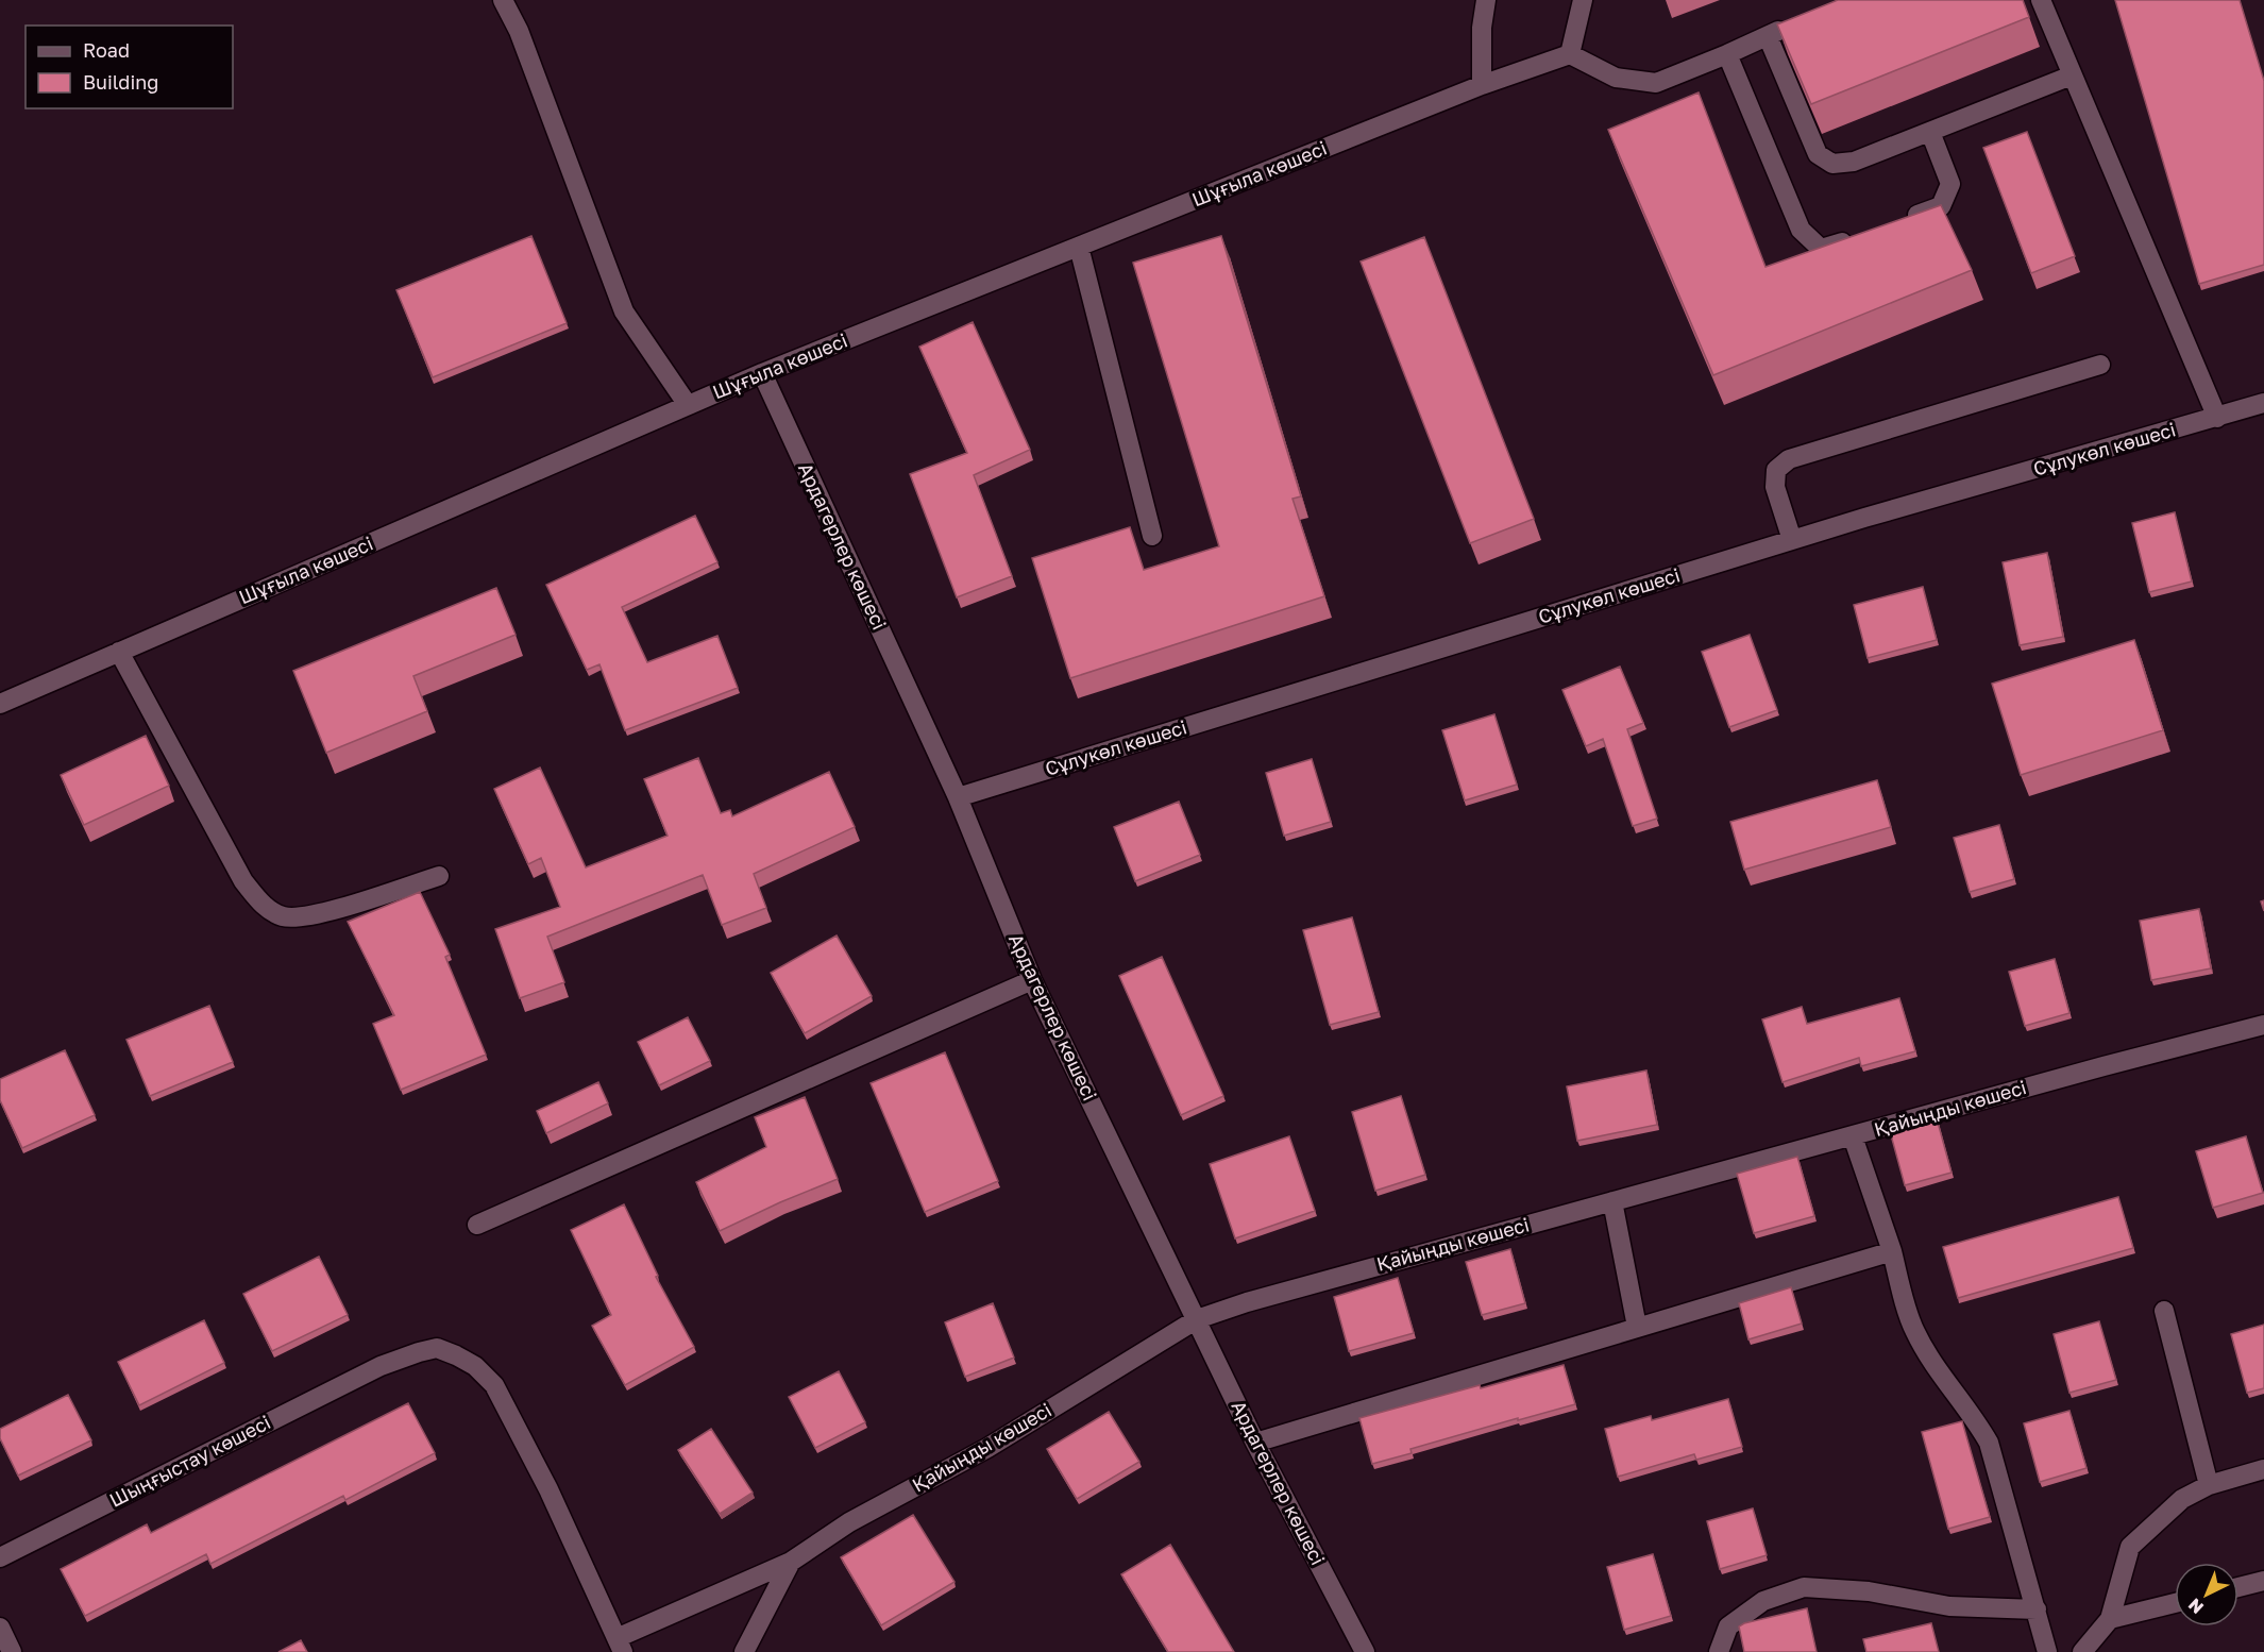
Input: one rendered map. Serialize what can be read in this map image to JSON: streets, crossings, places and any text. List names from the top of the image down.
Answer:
{
  "streets": {
    "street": [
      "Шұғыла көшесі",
      "Сұлукөл көшесі",
      "Ардагерлер көшесі",
      "Қайыңды көшесі",
      "Шыңғыстау көшесі"
    ]
  },
  "crossings": [
    ["Шұғыла көшесі", "Ардагерлер көшесі"],
    ["Сұлукөл көшесі", "Ардагерлер көшесі"],
    ["Ардагерлер көшесі", "Қайыңды көшесі"]
  ],
  "legend": ["Road", "Building"],
  "north": "bottom left"
}
